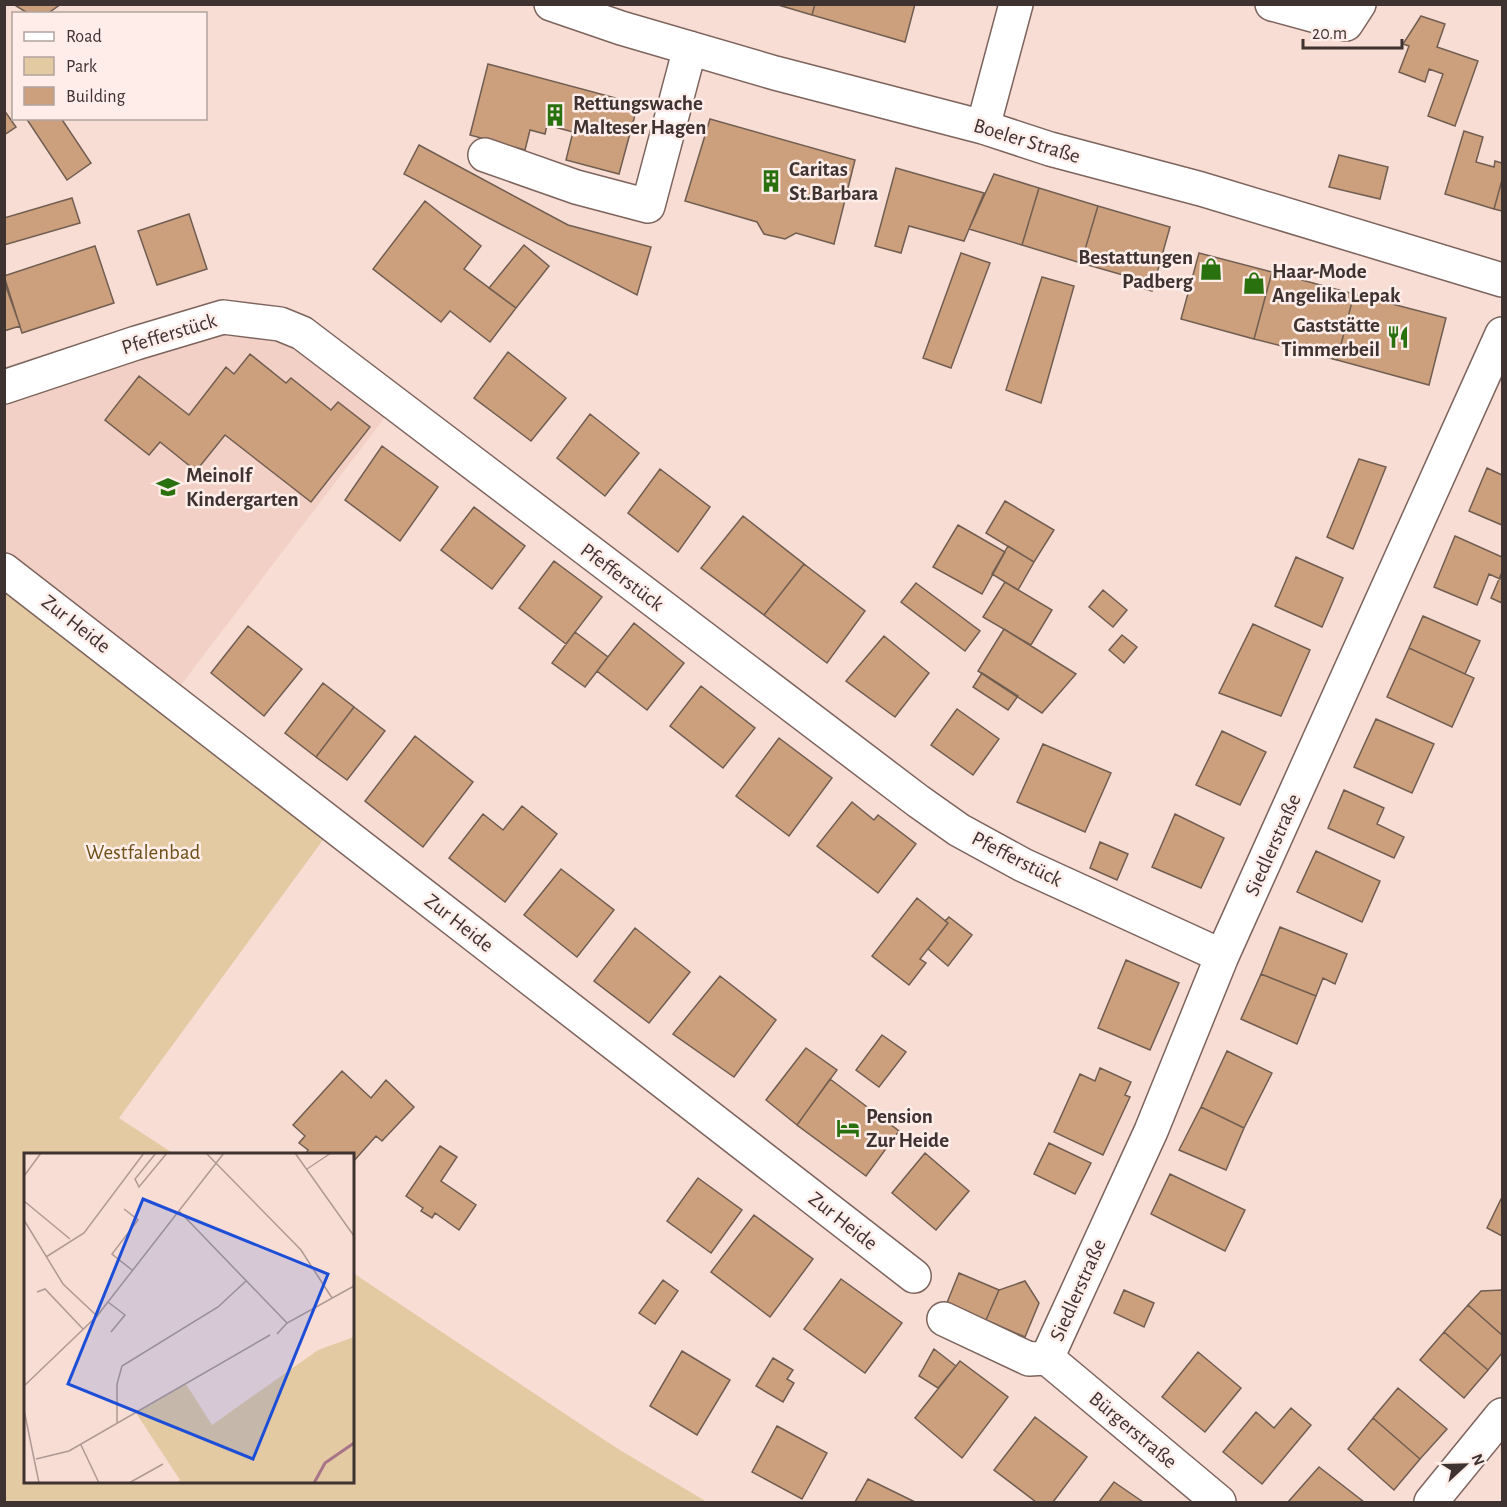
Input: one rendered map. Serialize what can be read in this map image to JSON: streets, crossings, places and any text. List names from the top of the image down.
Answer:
{
  "streets": {
    "street": [
      "Boeler Straße",
      "Pfefferstück",
      "Zur Heide",
      "Siedlerstraße",
      "Bürgerstraße"
    ]
  },
  "crossings": [
    ["Pfefferstück", "Siedlerstraße"],
    ["Siedlerstraße", "Bürgerstraße"]
  ],
  "parks": ["Westfalenbad"],
  "places": {
    "building": ["Rettungswache Malteser Hagen", "Caritas St.Barbara"],
    "shop": ["Bestattungen Padberg", "Haar-Mode Angelika Lepak"],
    "restaurant": ["Gaststätte Timmerbeil"],
    "school or university": ["Meinolf Kindergarten"],
    "hotel": ["Pension Zur Heide"]
  },
  "legend": ["Road", "Park", "Building"],
  "scale_bar": "20 m",
  "north": "right"
}
